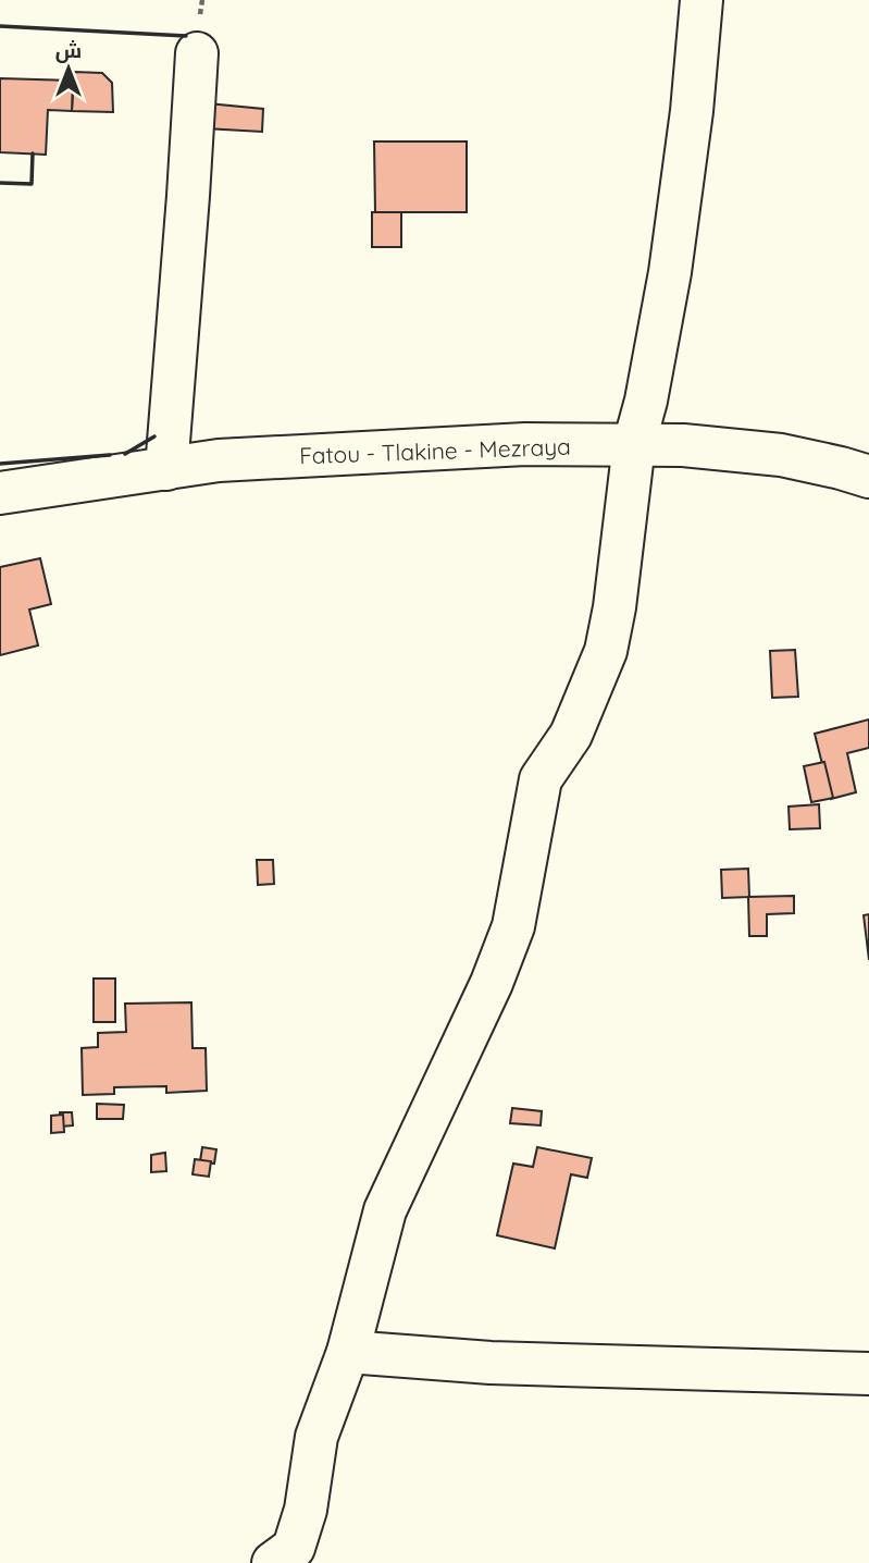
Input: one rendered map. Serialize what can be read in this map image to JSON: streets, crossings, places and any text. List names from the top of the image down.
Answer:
{
  "streets": {
    "street": ["Fatou - Tlakine - Mezraya"]
  },
  "north": "top"
}
